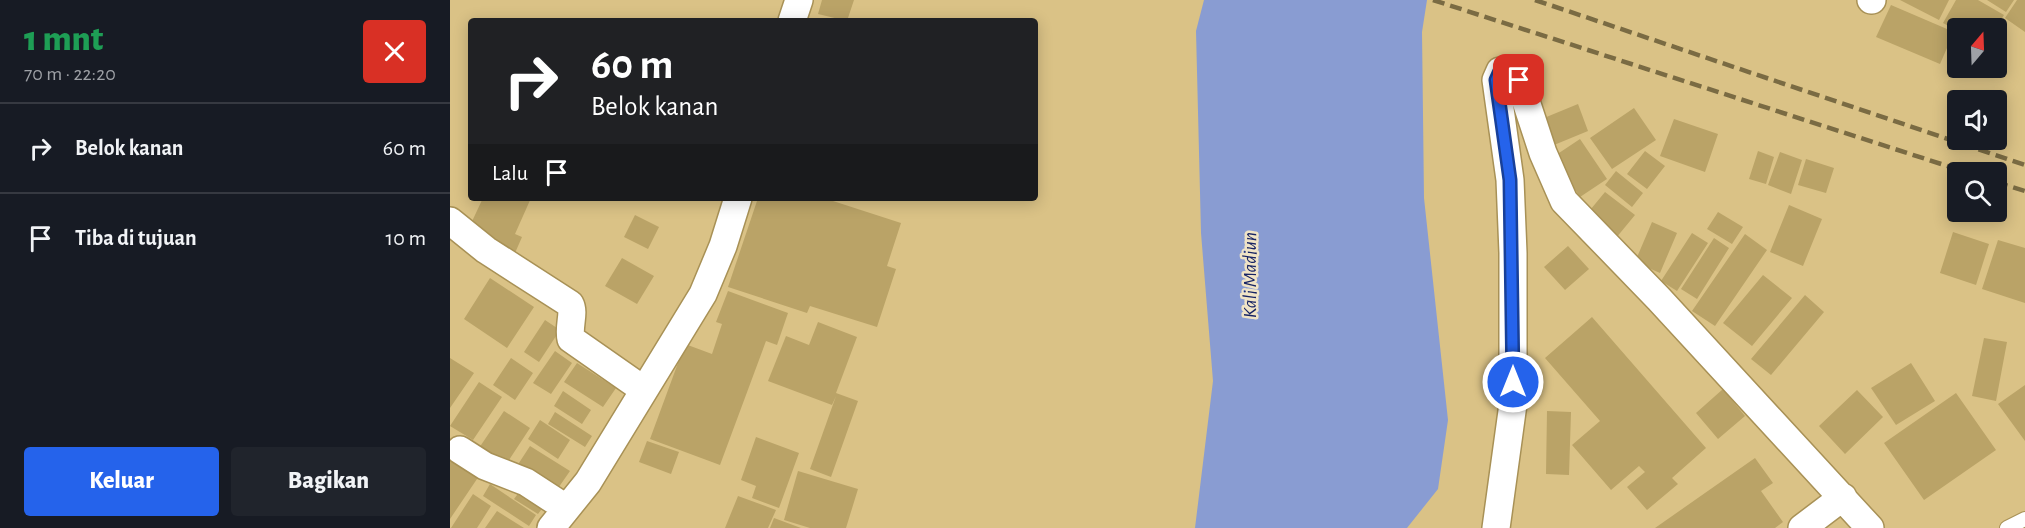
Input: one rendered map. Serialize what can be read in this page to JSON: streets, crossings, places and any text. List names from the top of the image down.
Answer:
{
  "water": ["Kali Madiun"],
  "north": "top",
  "page": {
    "heading": ["1 mnt", "70 m · 22:20"],
    "turn": ["60 m", "Belok kanan"],
    "list": [
      {
        "name": "Belok kanan",
        "value": "60 m"
      },
      {
        "name": "Tiba di tujuan",
        "value": "10 m"
      }
    ],
    "then": "Lalu",
    "buttons": ["Keluar", "Bagikan"]
  }
}
